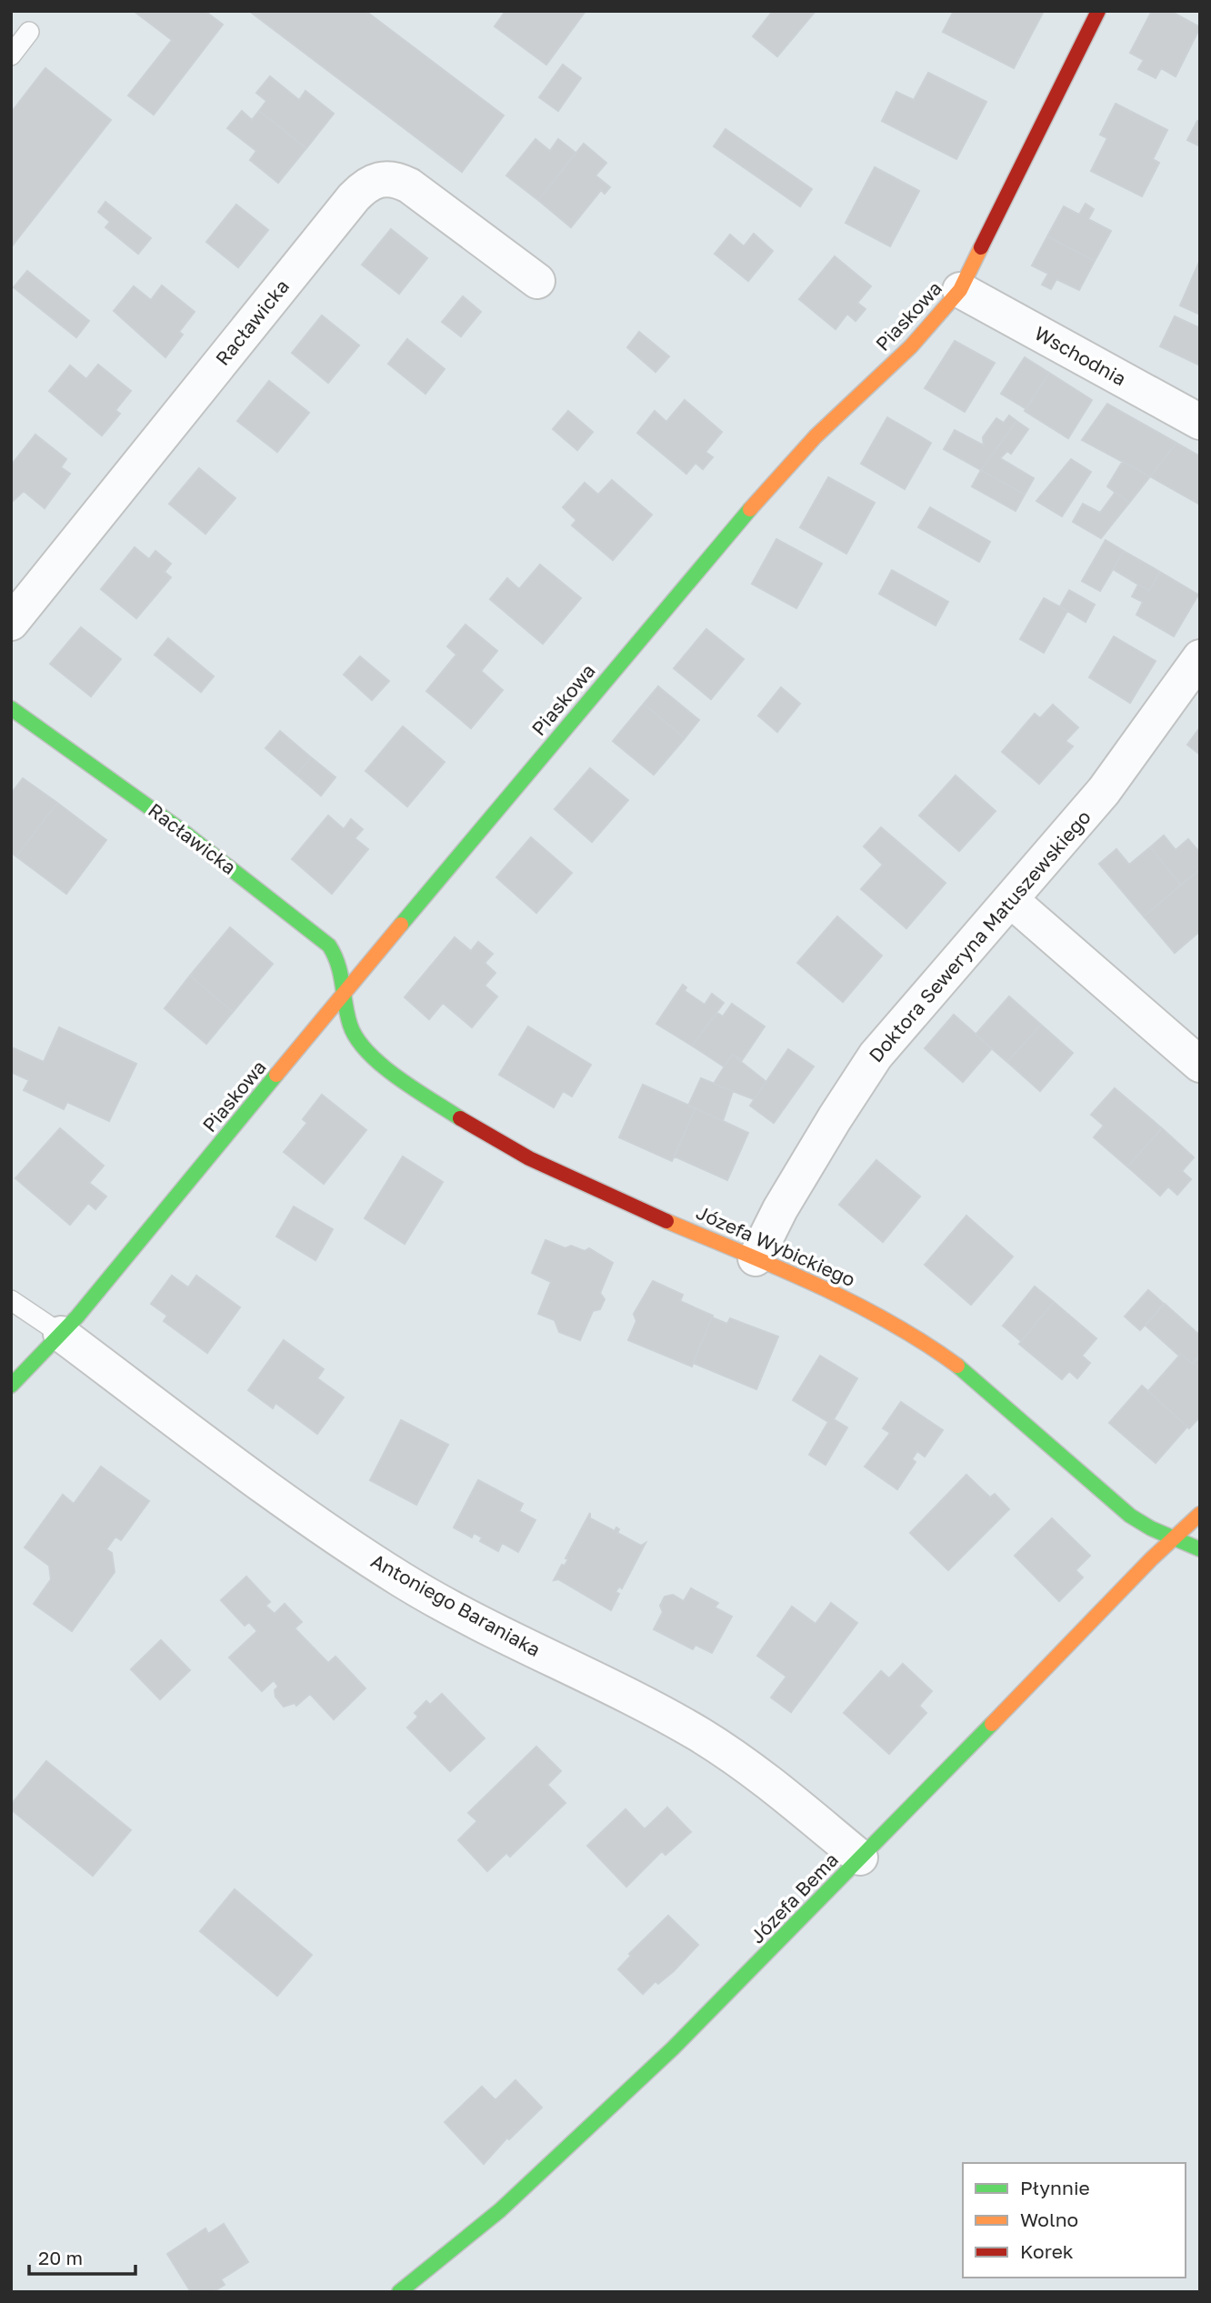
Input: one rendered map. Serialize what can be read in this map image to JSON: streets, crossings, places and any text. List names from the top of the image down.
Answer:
{
  "streets": {
    "street": [
      "Piaskowa",
      "Racławicka",
      "Wschodnia",
      "Doktora Seweryna Matuszewskiego",
      "Józefa Wybickiego",
      "Antoniego Baraniaka",
      "Józefa Bema"
    ]
  },
  "crossings": [
    ["Piaskowa", "Racławicka"],
    ["Piaskowa", "Wschodnia"],
    ["Piaskowa", "Józefa Wybickiego"],
    ["Piaskowa", "Antoniego Baraniaka"],
    ["Racławicka", "Józefa Wybickiego"],
    ["Doktora Seweryna Matuszewskiego", "Józefa Wybickiego"],
    ["Józefa Wybickiego", "Józefa Bema"],
    ["Antoniego Baraniaka", "Józefa Bema"]
  ],
  "legend": ["Płynnie", "Wolno", "Korek"],
  "scale_bar": "20 m"
}
